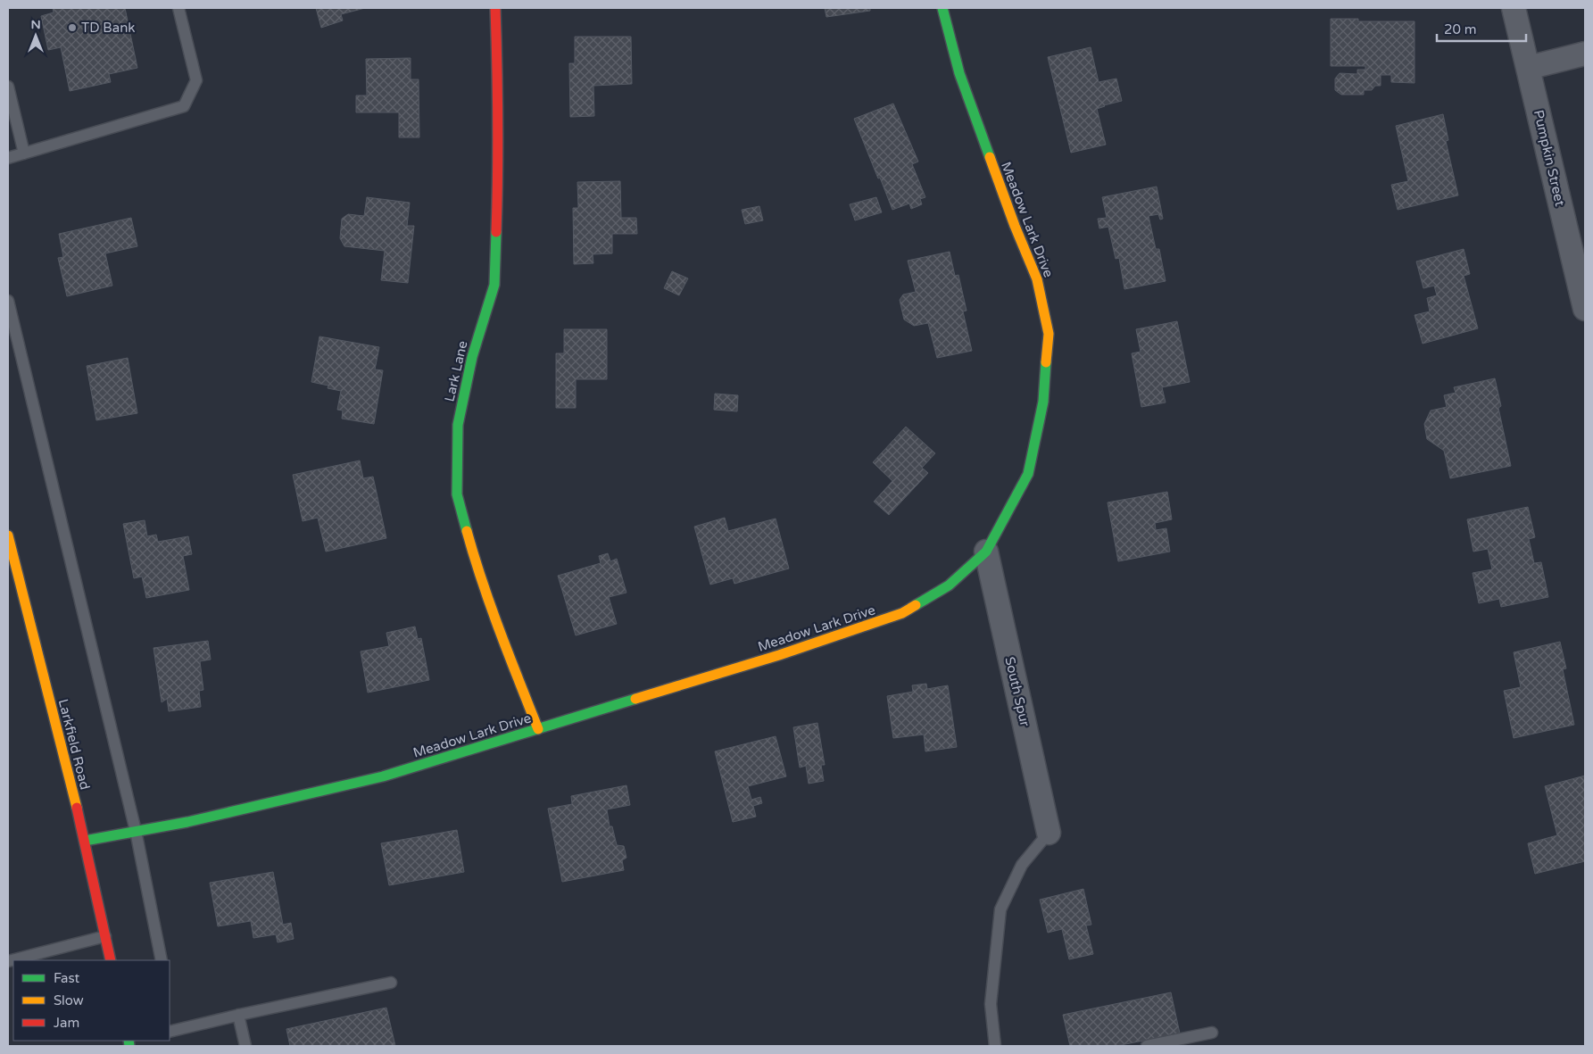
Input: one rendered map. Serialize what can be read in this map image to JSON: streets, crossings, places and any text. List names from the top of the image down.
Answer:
{
  "streets": {
    "street": [
      "Pumpkin Street",
      "Meadow Lark Drive",
      "Lark Lane",
      "South Spur",
      "Larkfield Road"
    ]
  },
  "crossings": [
    ["Meadow Lark Drive", "Lark Lane"],
    ["Meadow Lark Drive", "South Spur"],
    ["Meadow Lark Drive", "Larkfield Road"]
  ],
  "places": ["TD Bank"],
  "legend": ["Fast", "Slow", "Jam"],
  "scale_bar": "20 m",
  "north": "top"
}
